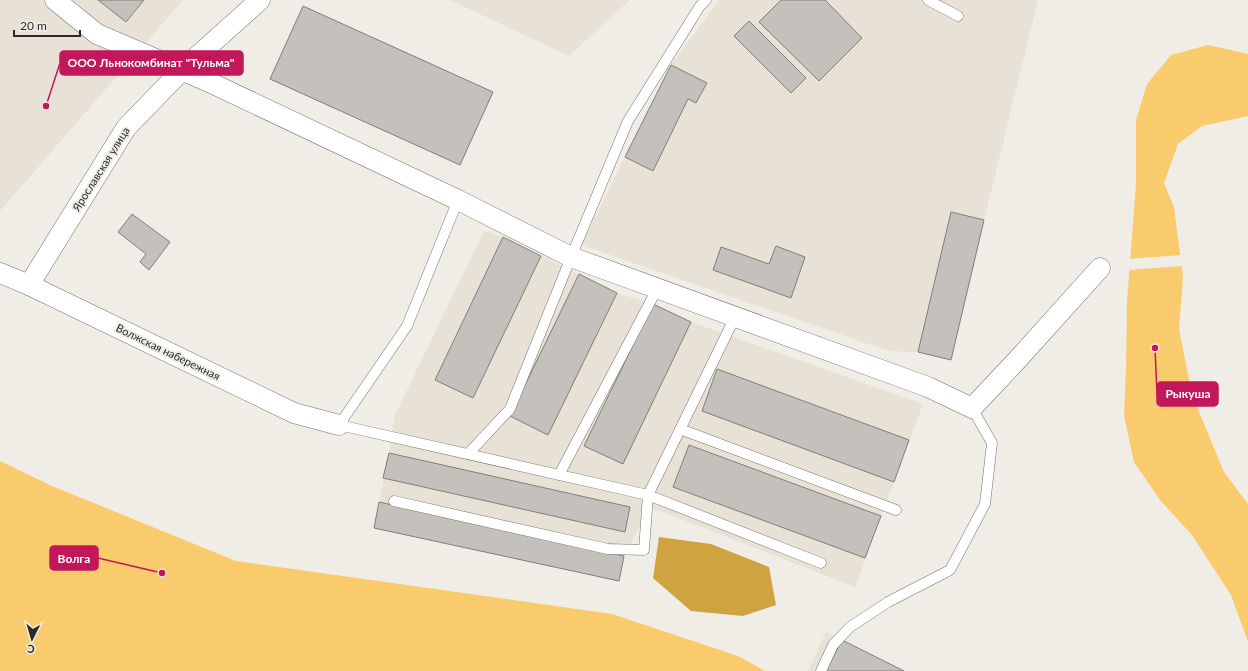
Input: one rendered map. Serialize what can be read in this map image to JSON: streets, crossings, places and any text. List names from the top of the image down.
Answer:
{
  "streets": {
    "street": ["Ярославская улица", "Волжская набережная"]
  },
  "crossings": [
    ["Ярославская улица", "Волжская набережная"]
  ],
  "places": ["ООО Льнокомбинат \"Тульма\"", "Рыкуша", "Волга"],
  "scale_bar": "20 m",
  "north": "bottom"
}
